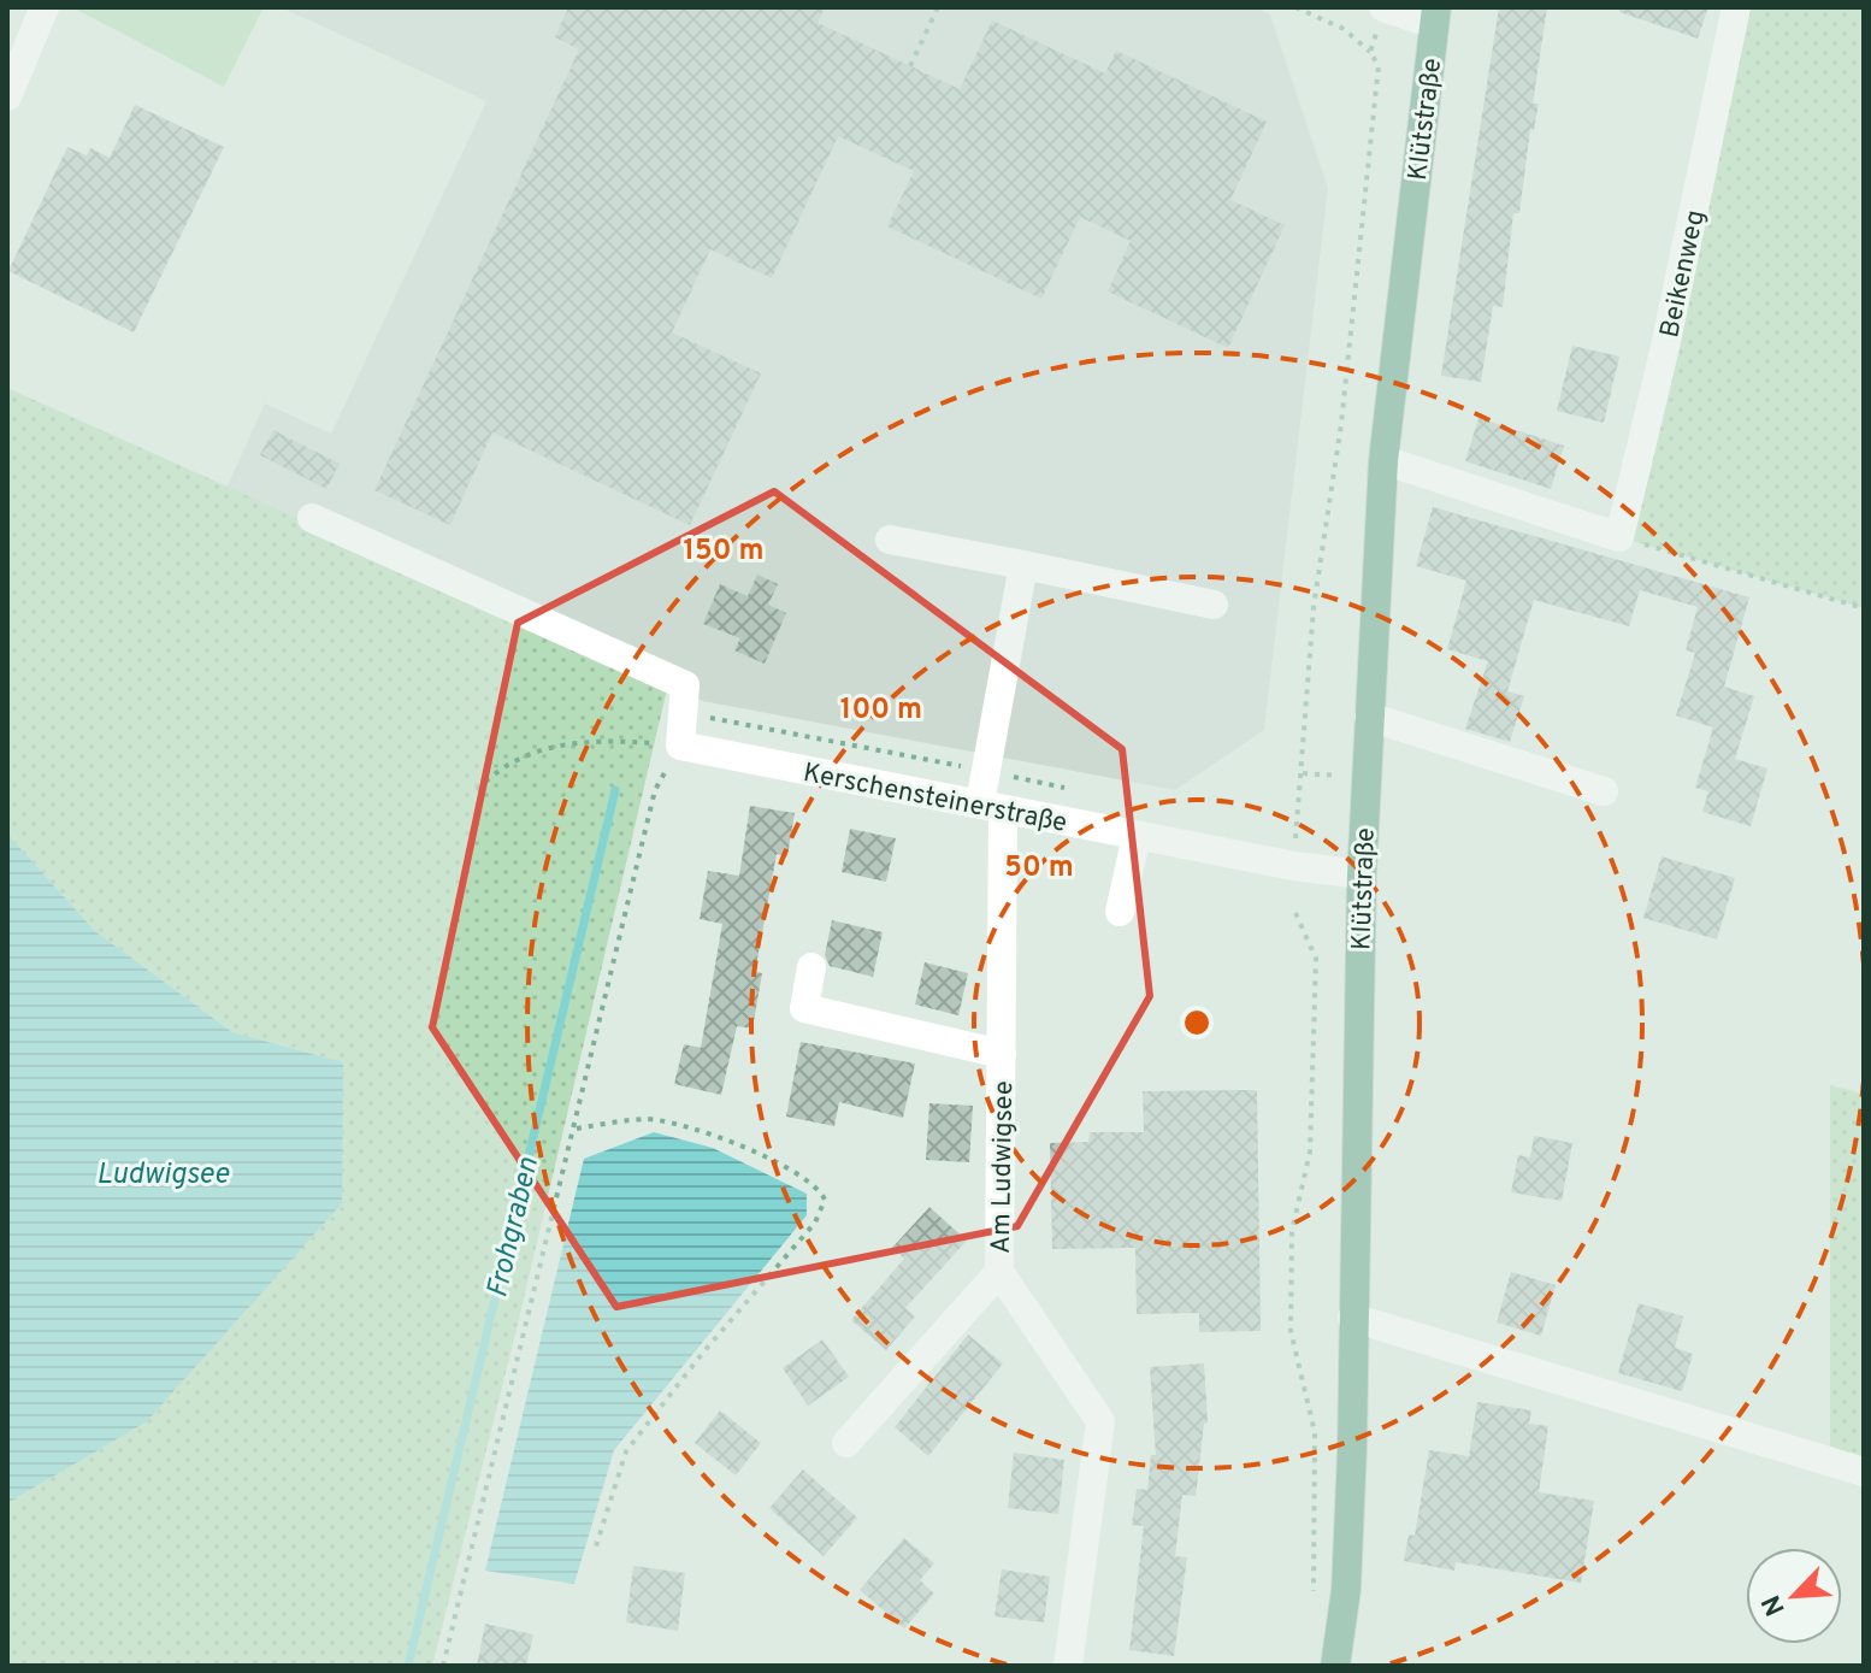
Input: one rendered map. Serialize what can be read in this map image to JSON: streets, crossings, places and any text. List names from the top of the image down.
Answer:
{
  "streets": {
    "main road": ["Klütstraße"],
    "street": ["Beikenweg", "Kerschensteinerstraße", "Am Ludwigsee"]
  },
  "crossings": [
    ["Klütstraße", "Kerschensteinerstraße"],
    ["Kerschensteinerstraße", "Am Ludwigsee"]
  ],
  "water": ["Ludwigsee", "Frohgraben"],
  "north": "bottom left",
  "rings": ["150 m", "100 m", "50 m"]
}
